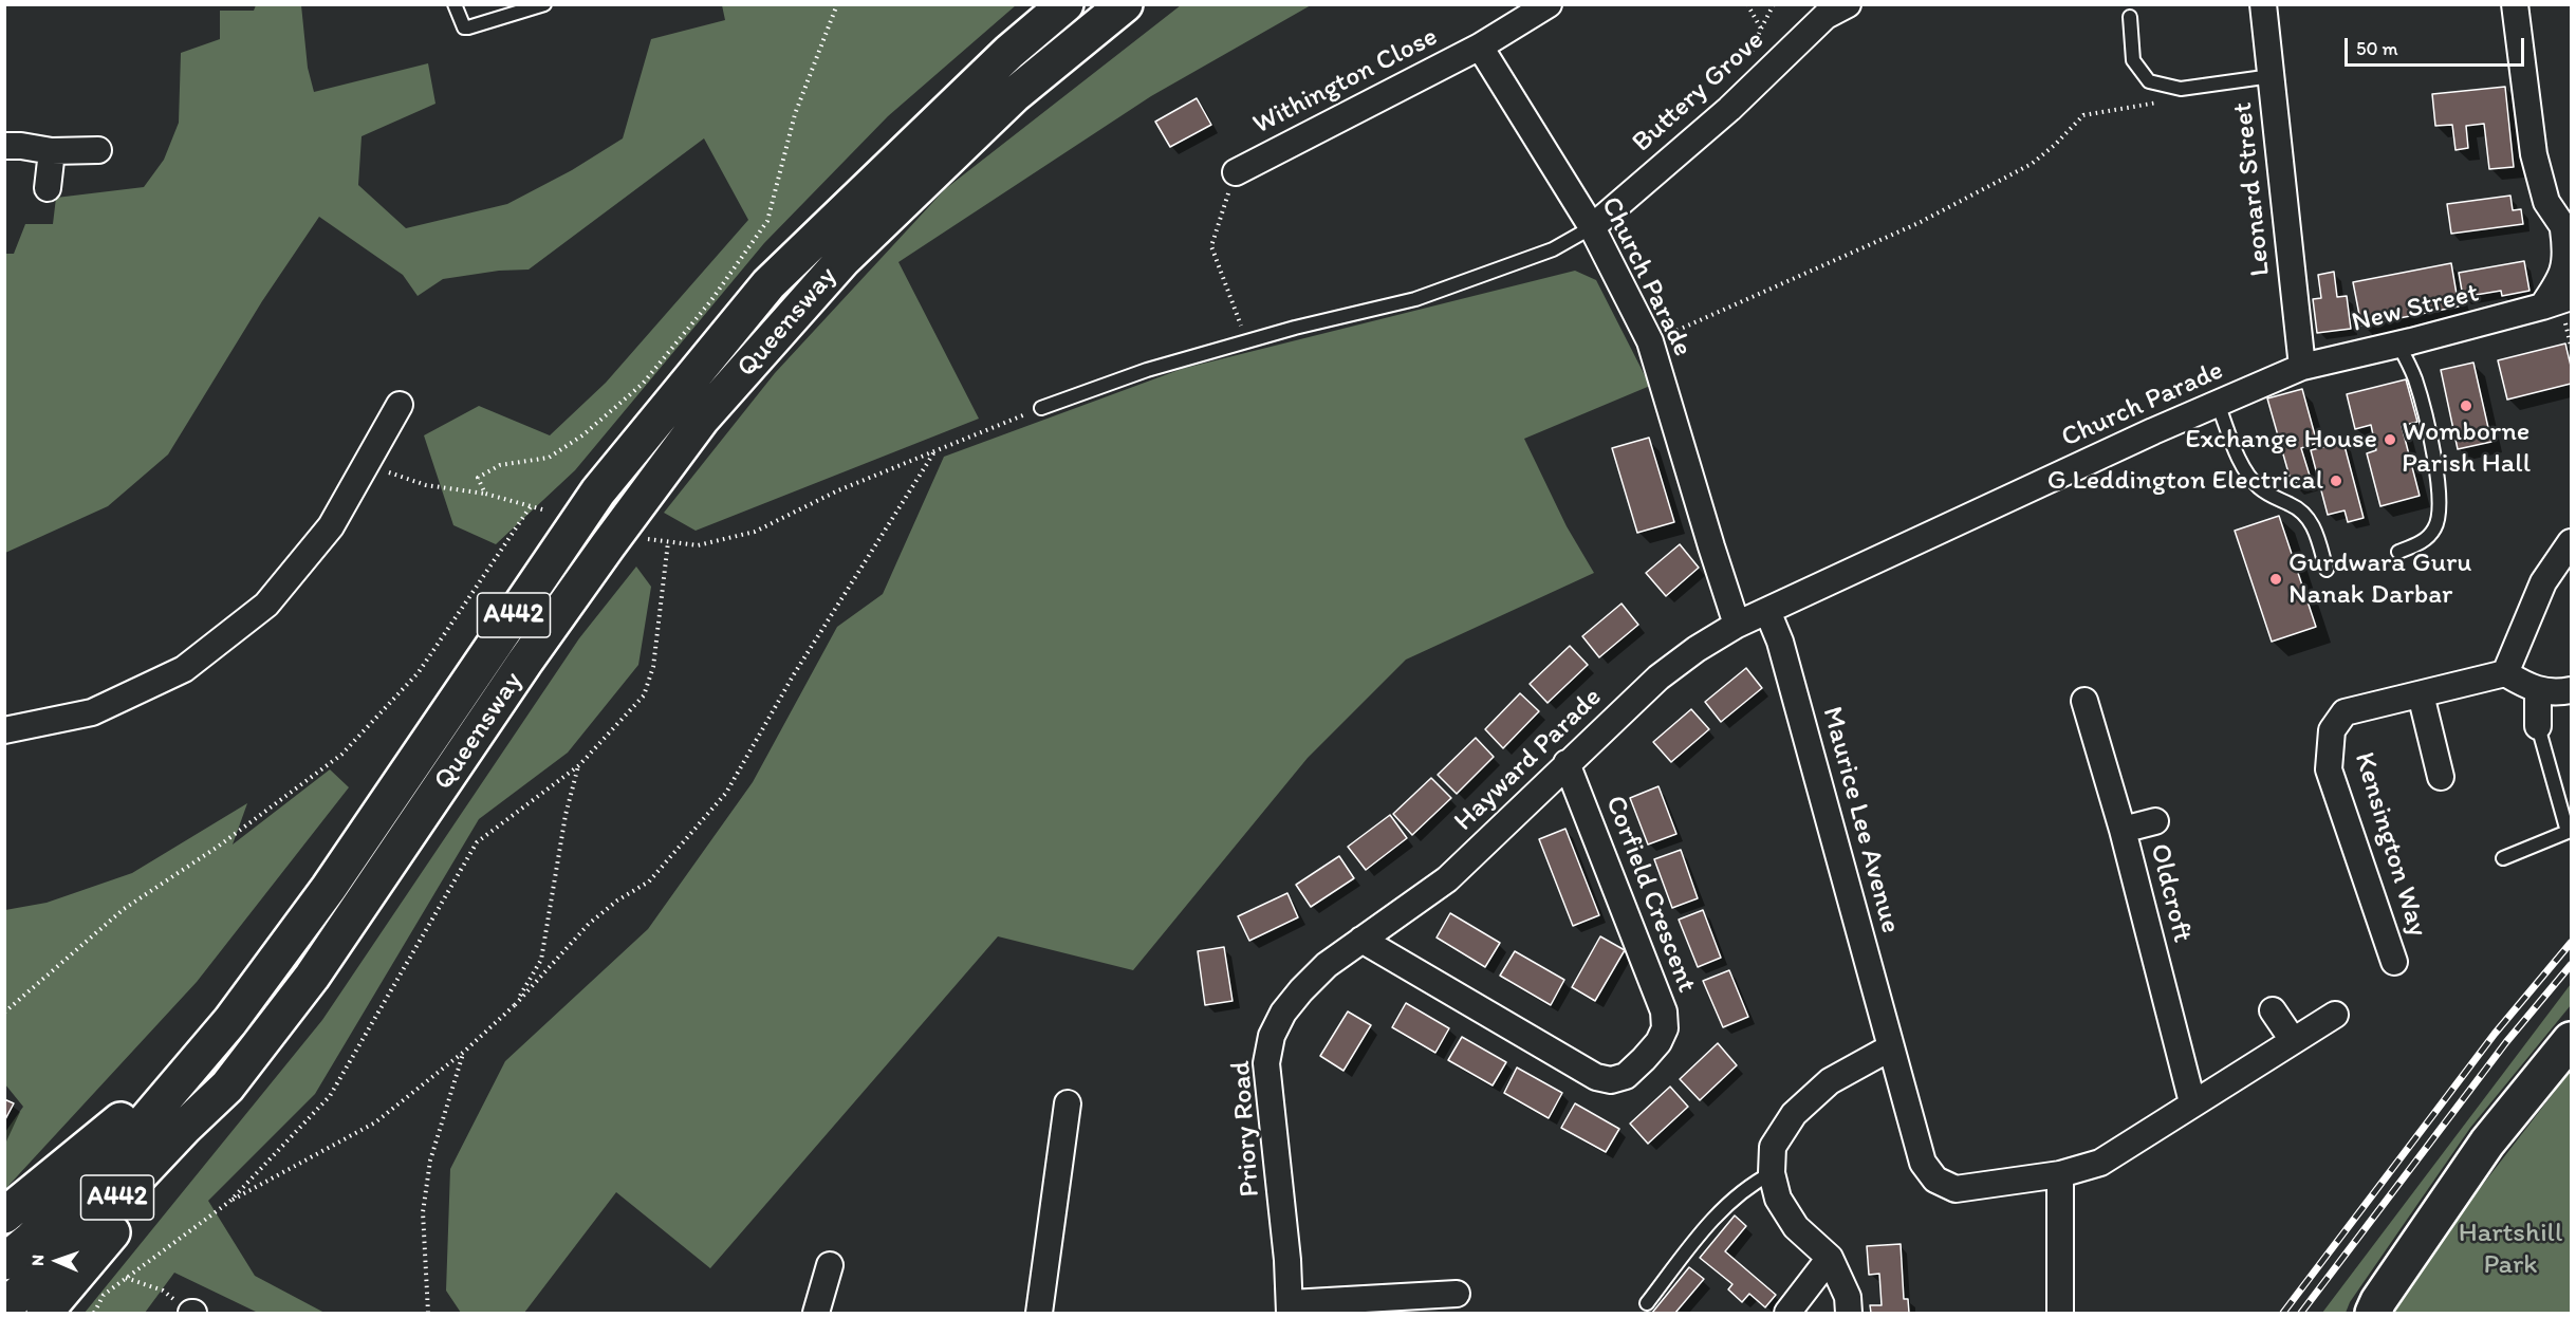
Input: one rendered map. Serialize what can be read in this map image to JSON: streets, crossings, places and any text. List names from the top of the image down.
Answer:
{
  "streets": {
    "main road": ["Queensway", "A442"],
    "street": [
      "Withington Close",
      "Buttery Grove",
      "Leonard Street",
      "Church Parade",
      "New Street",
      "Hayward Parade",
      "Maurice Lee Avenue",
      "Kensington Way",
      "Oldcroft",
      "Corfield Crescent",
      "Priory Road"
    ]
  },
  "crossings": [
    ["Withington Close", "Church Parade"],
    ["Buttery Grove", "Church Parade"],
    ["Leonard Street", "Church Parade"],
    ["Leonard Street", "New Street"],
    ["Church Parade", "New Street"],
    ["Church Parade", "Hayward Parade"],
    ["Church Parade", "Maurice Lee Avenue"],
    ["Queensway", "A442"],
    ["Hayward Parade", "Corfield Crescent"],
    ["Hayward Parade", "Priory Road"],
    ["Corfield Crescent", "Priory Road"]
  ],
  "parks": ["Hartshill Park"],
  "places": [
    "Womborne Parish Hall",
    "Exchange House",
    "G Leddington Electrical",
    "Gurdwara Guru Nanak Darbar"
  ],
  "scale_bar": "50 m",
  "north": "left"
}
